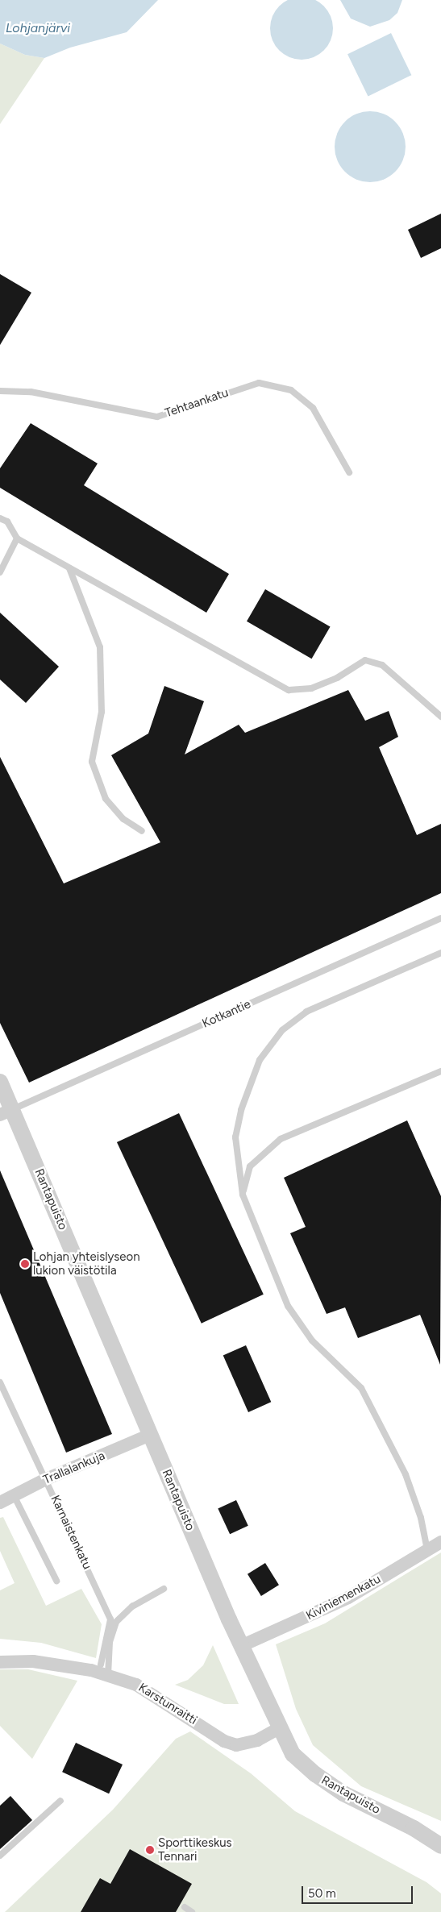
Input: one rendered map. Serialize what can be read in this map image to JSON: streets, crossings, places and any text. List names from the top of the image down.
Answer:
{
  "streets": {
    "street": [
      "Rantapuisto",
      "Trallalankuja",
      "Kiviniemenkatu",
      "Karstunraitti"
    ],
    "lane": ["Tehtaankatu", "Kotkantie", "Karnaistenkatu"]
  },
  "crossings": [
    ["Kotkantie", "Rantapuisto"],
    ["Rantapuisto", "Trallalankuja"],
    ["Rantapuisto", "Kiviniemenkatu"],
    ["Rantapuisto", "Karstunraitti"],
    ["Trallalankuja", "Karnaistenkatu"],
    ["Karnaistenkatu", "Karstunraitti"]
  ],
  "water": ["Lohjanjärvi"],
  "places": ["Lohjan yhteislyseon lukion väistötila", "Sporttikeskus Tennari"],
  "scale_bar": "50 m"
}
